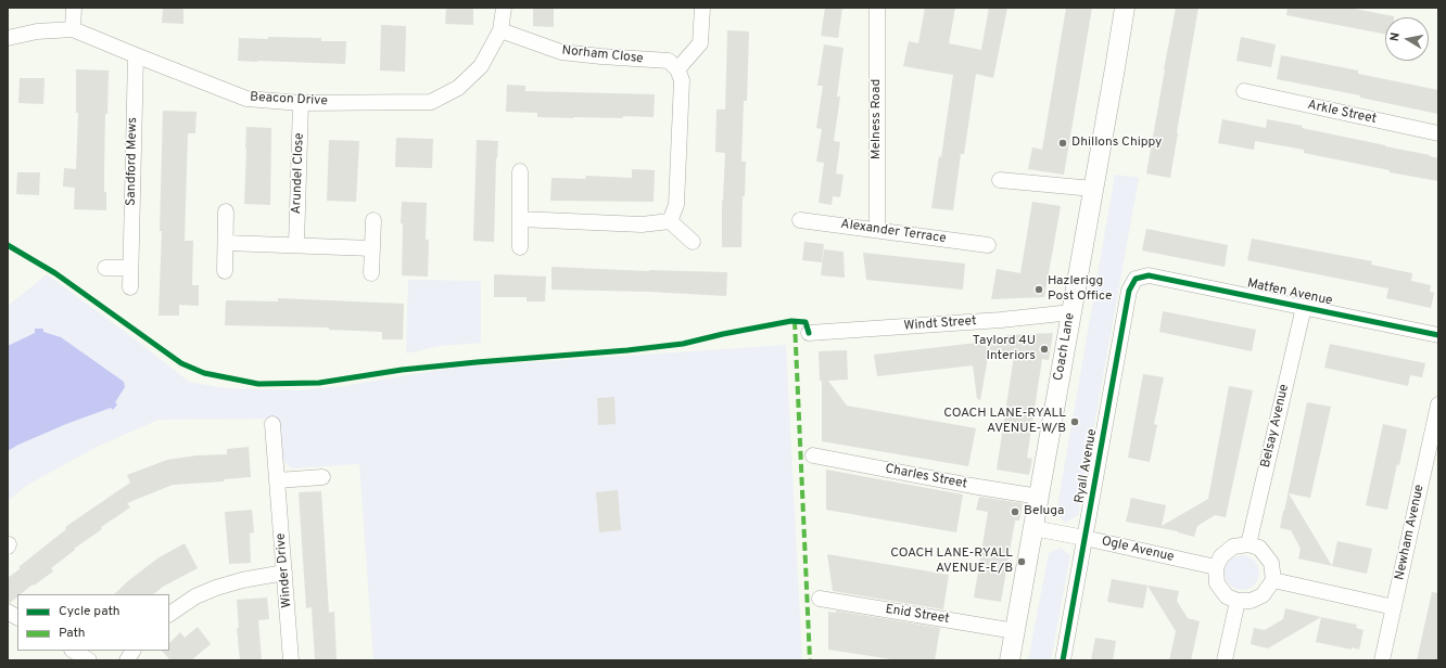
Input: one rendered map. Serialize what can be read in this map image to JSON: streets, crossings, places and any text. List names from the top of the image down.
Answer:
{
  "streets": {
    "street": [
      "Norham Close",
      "Beacon Drive",
      "Arkle Street",
      "Melness Road",
      "Sandford Mews",
      "Arundel Close",
      "Alexander Terrace",
      "Matfen Avenue",
      "Windt Street",
      "Coach Lane",
      "Belsay Avenue",
      "Ryall Avenue",
      "Charles Street",
      "Newham Avenue",
      "Ogle Avenue",
      "Winder Drive",
      "Enid Street"
    ]
  },
  "crossings": [
    ["Norham Close", "Beacon Drive"],
    ["Beacon Drive", "Sandford Mews"],
    ["Beacon Drive", "Arundel Close"],
    ["Melness Road", "Alexander Terrace"],
    ["Matfen Avenue", "Belsay Avenue"],
    ["Matfen Avenue", "Ryall Avenue"],
    ["Windt Street", "Coach Lane"],
    ["Coach Lane", "Charles Street"],
    ["Coach Lane", "Ogle Avenue"],
    ["Coach Lane", "Enid Street"],
    ["Belsay Avenue", "Ogle Avenue"],
    ["Ryall Avenue", "Ogle Avenue"]
  ],
  "places": [
    "Dhillons Chippy",
    "Hazlerigg Post Office",
    "Taylord 4U Interiors",
    "COACH LANE-RYALL AVENUE-W/B",
    "Beluga",
    "COACH LANE-RYALL AVENUE-E/B"
  ],
  "legend": ["Cycle path", "Path"],
  "north": "left"
}
